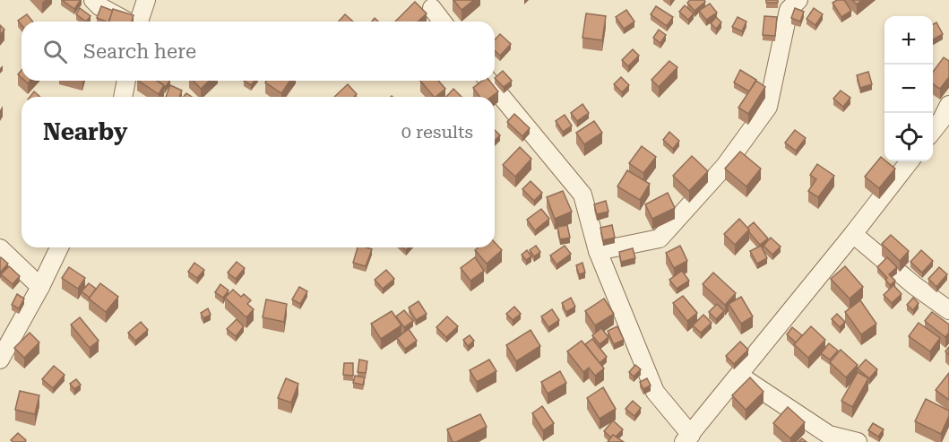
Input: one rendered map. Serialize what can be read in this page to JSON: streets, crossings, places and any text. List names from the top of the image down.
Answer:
{
  "page": {
    "map_buttons": ["+", "−"],
    "search": "Search here",
    "heading": ["Nearby", "0 results"]
  }
}
